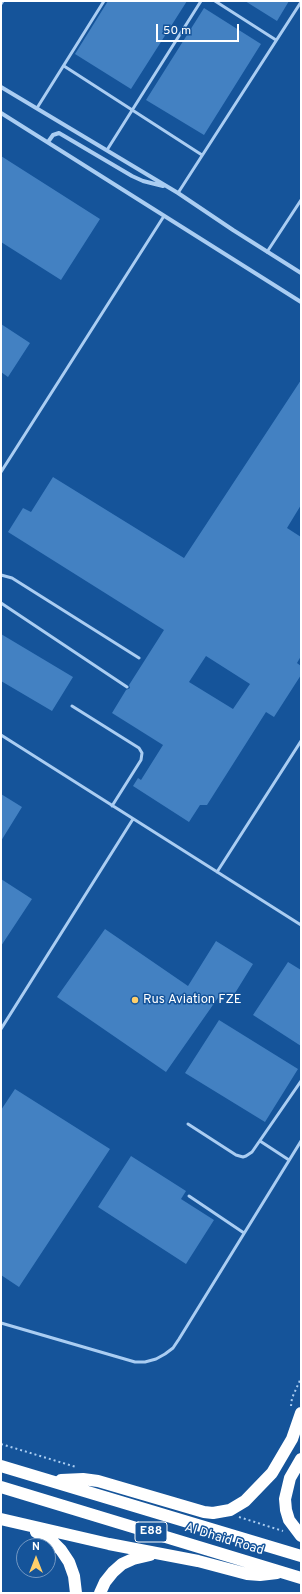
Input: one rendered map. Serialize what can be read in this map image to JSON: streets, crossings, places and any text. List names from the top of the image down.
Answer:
{
  "streets": {
    "highway": ["E88", "Al Dhaid Road"]
  },
  "places": ["Rus Aviation FZE"],
  "scale_bar": "50 m",
  "north": "top"
}
